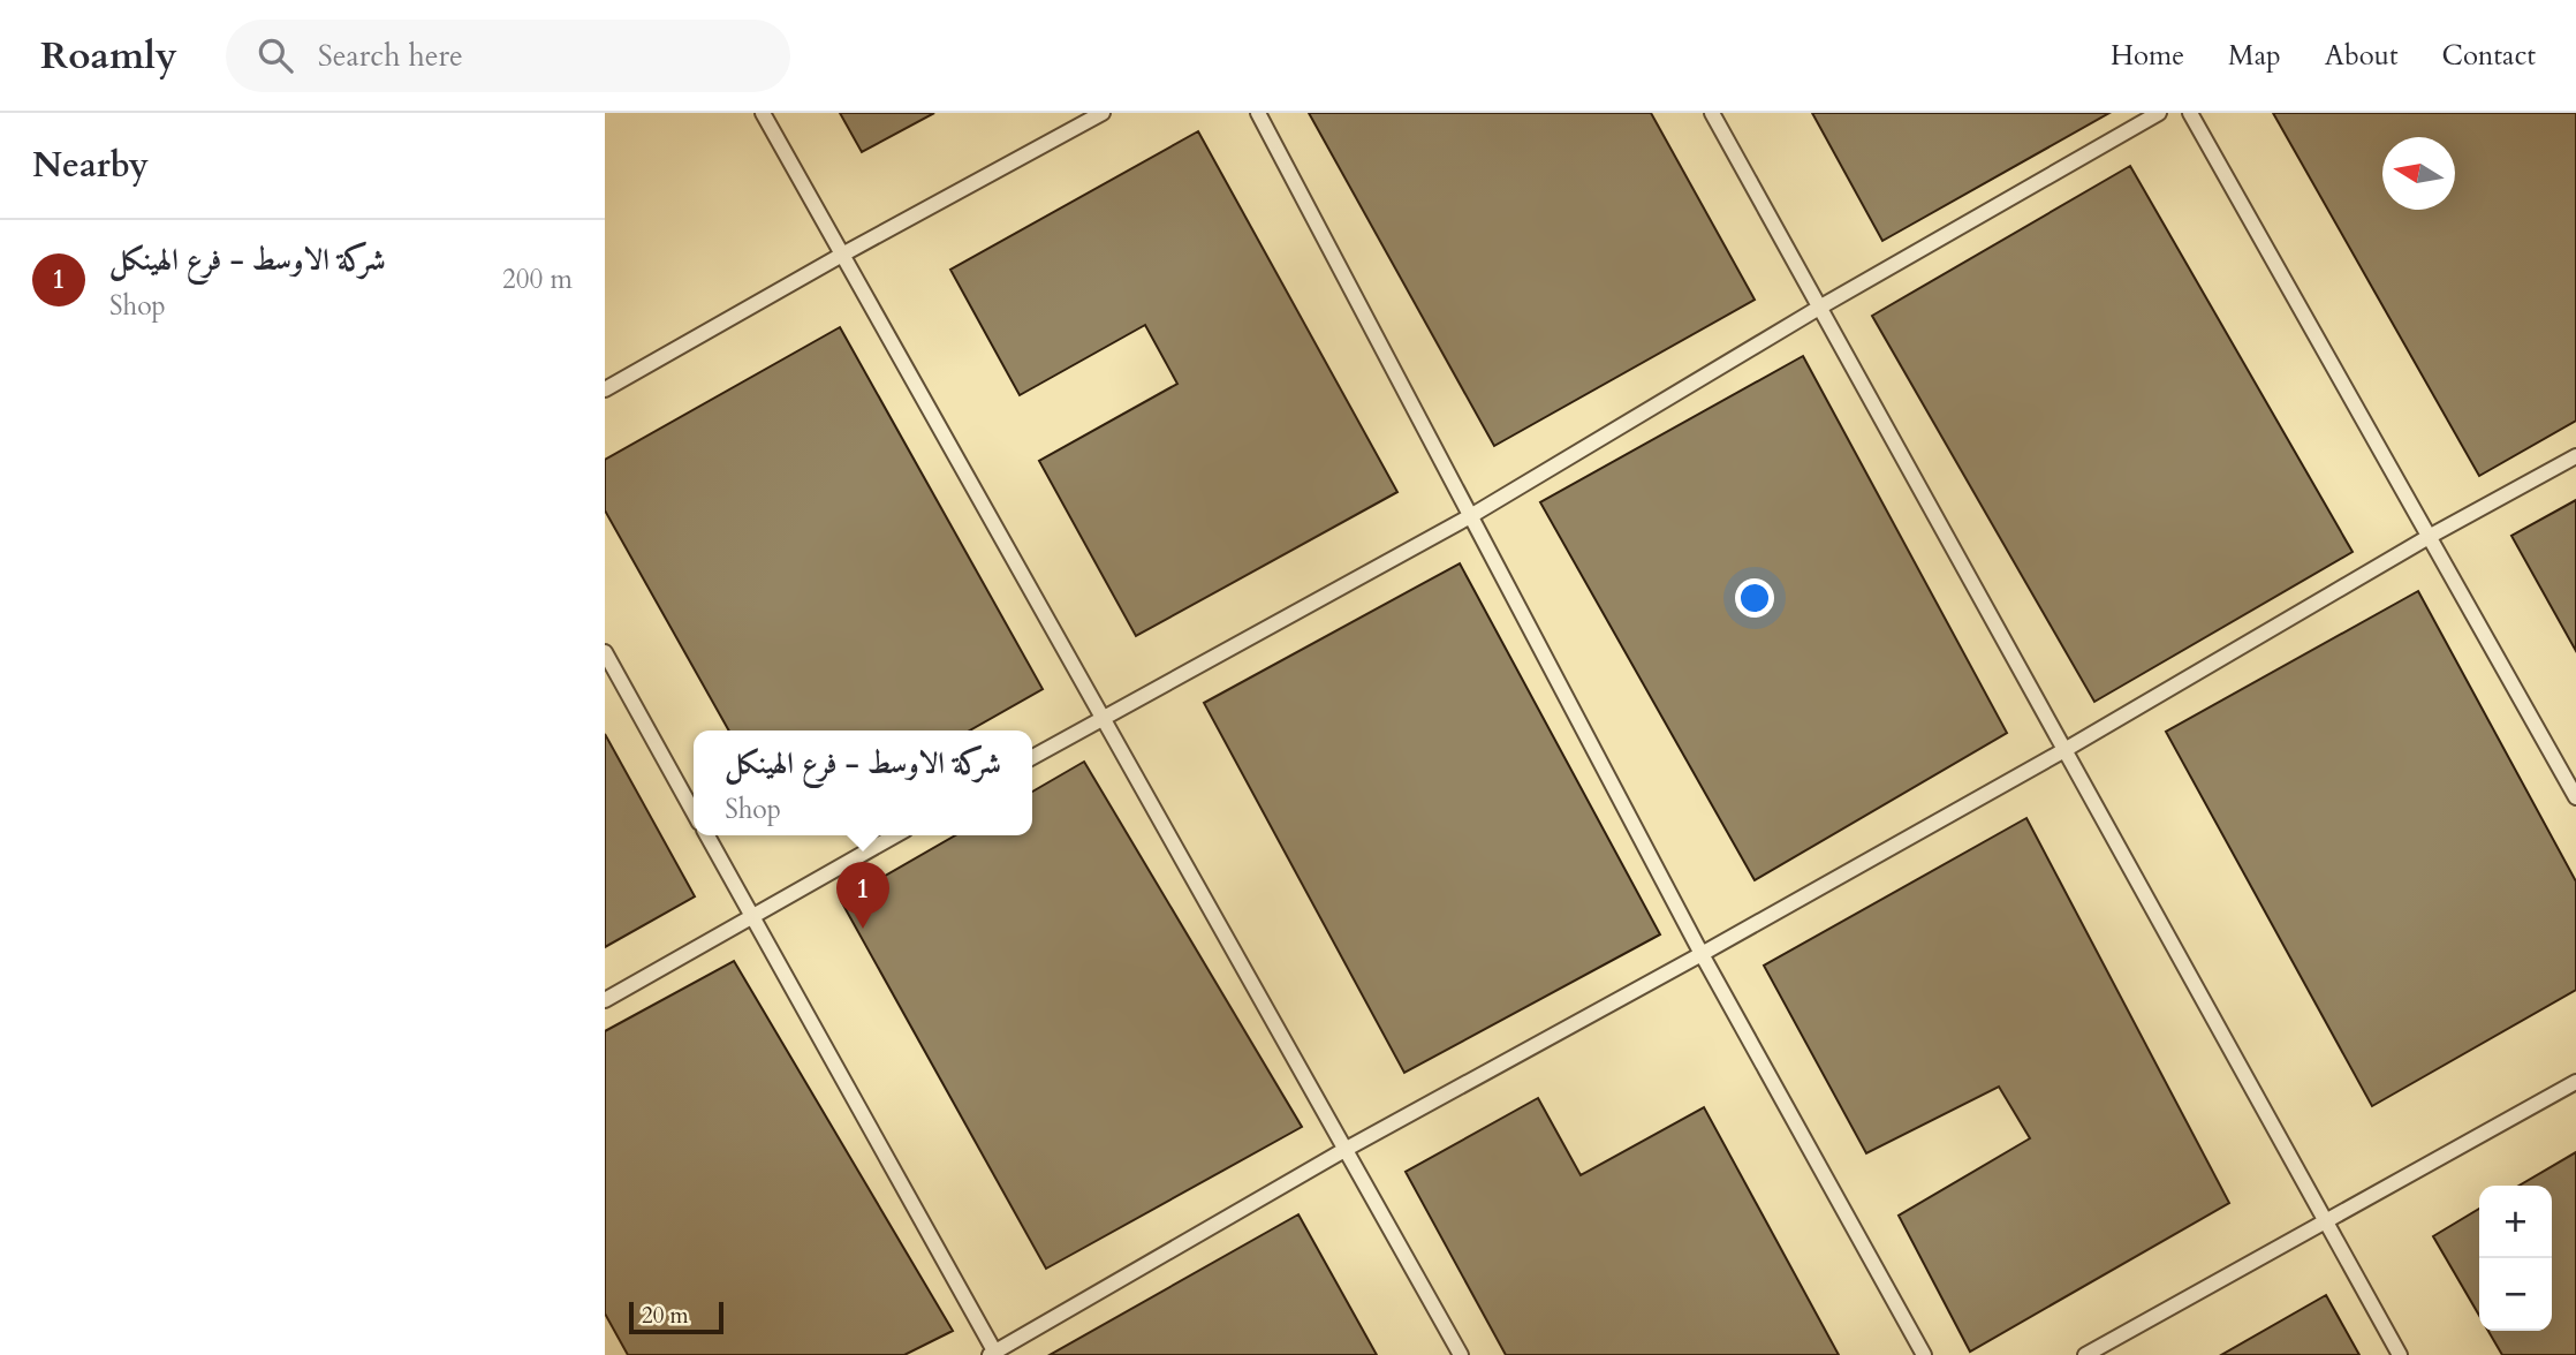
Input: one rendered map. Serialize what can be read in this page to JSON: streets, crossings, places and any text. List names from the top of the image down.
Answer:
{
  "scale_bar": "20 m",
  "north": "left",
  "page": {
    "header": "Roamly",
    "search": "Search here",
    "nav": [
      "Home",
      "Map",
      "About",
      "Contact"
    ],
    "heading": "Nearby",
    "list": [
      {
        "mark": "1",
        "name": "شركة الاوسط - فرع الهينكل",
        "note": "Shop",
        "value": "200 m"
      }
    ],
    "popup": ["شركة الاوسط - فرع الهينكل", "Shop"],
    "pins": "1",
    "map_buttons": ["+", "−"],
    "scale": "20 m"
  }
}
